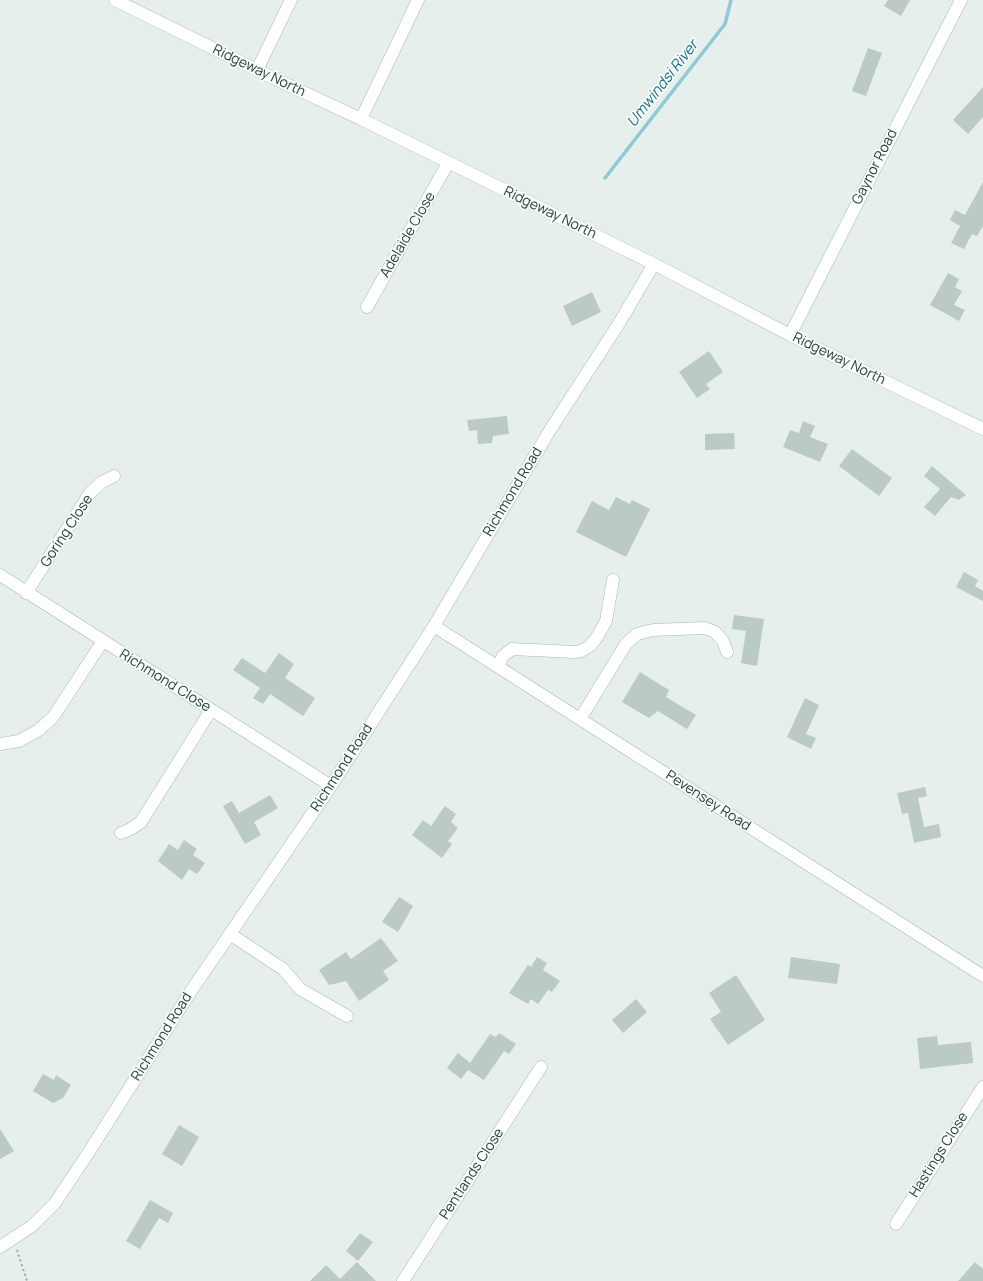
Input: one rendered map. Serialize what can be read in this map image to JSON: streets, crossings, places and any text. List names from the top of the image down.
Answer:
{
  "streets": {
    "street": [
      "Ridgeway North",
      "Gaynor Road",
      "Adelaide Close",
      "Richmond Road",
      "Goring Close",
      "Richmond Close",
      "Pevensey Road",
      "Hastings Close",
      "Pentlands Close"
    ]
  },
  "crossings": [
    ["Ridgeway North", "Gaynor Road"],
    ["Ridgeway North", "Adelaide Close"],
    ["Ridgeway North", "Richmond Road"],
    ["Richmond Road", "Richmond Close"],
    ["Richmond Road", "Pevensey Road"],
    ["Goring Close", "Richmond Close"]
  ],
  "water": ["Umwindsi River"]
}
